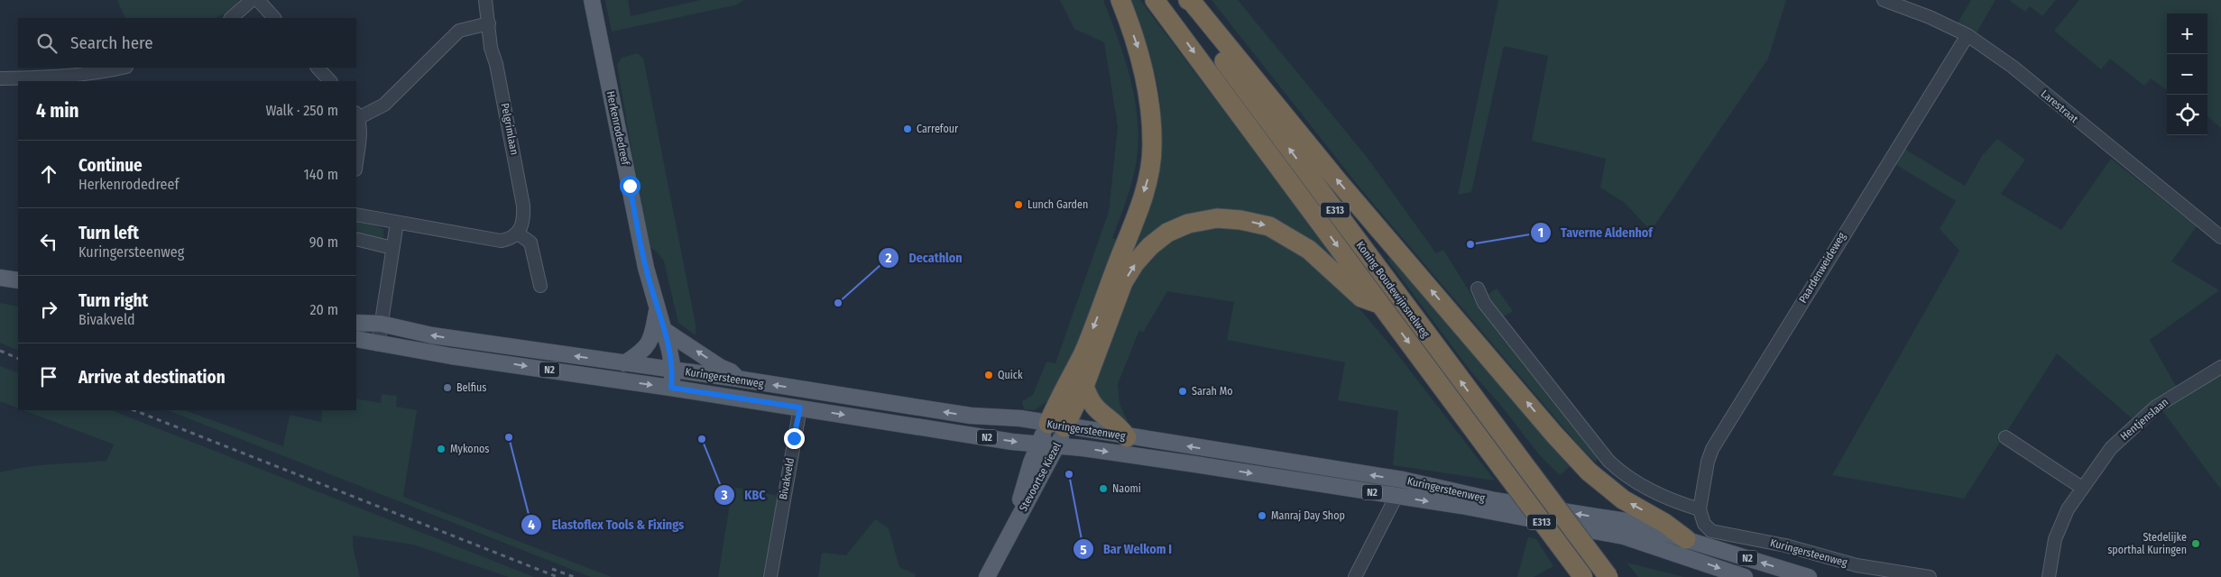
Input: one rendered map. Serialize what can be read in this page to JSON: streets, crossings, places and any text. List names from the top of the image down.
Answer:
{
  "streets": {
    "highway": ["E313", "Koning Boudewijnsnelweg"],
    "main road": [
      "Herkenrodedreef",
      "N2",
      "Kuringersteenweg",
      "Stevoortse Kiezel"
    ],
    "street": [
      "Larestraat",
      "Pelgrimlaan",
      "Paardenweideweg",
      "Hentjenslaan",
      "Bivakveld"
    ]
  },
  "crossings": [
    ["Larestraat", "Paardenweideweg"],
    ["Herkenrodedreef", "Kuringersteenweg"],
    ["Paardenweideweg", "Kuringersteenweg"],
    ["Kuringersteenweg", "Stevoortse Kiezel"],
    ["Kuringersteenweg", "Bivakveld"]
  ],
  "places": [
    "Carrefour",
    "Lunch Garden",
    "Taverne Aldenhof",
    "Decathlon",
    "Quick",
    "Belfius",
    "Sarah Mo",
    "Elastoflex Tools & Fixings",
    "KBC",
    "Mykonos",
    "Bar Welkom I",
    "Naomi",
    "Manraj Day Shop",
    "Stedelijke sporthal Kuringen"
  ],
  "page": {
    "map_buttons": ["+", "−"],
    "search": "Search here",
    "heading": ["4 min", "Walk · 250 m"],
    "list": [
      ["Continue", "Herkenrodedreef", "140 m"],
      ["Turn left", "Kuringersteenweg", "90 m"],
      ["Turn right", "Bivakveld", "20 m"],
      "Arrive at destination"
    ]
  }
}
